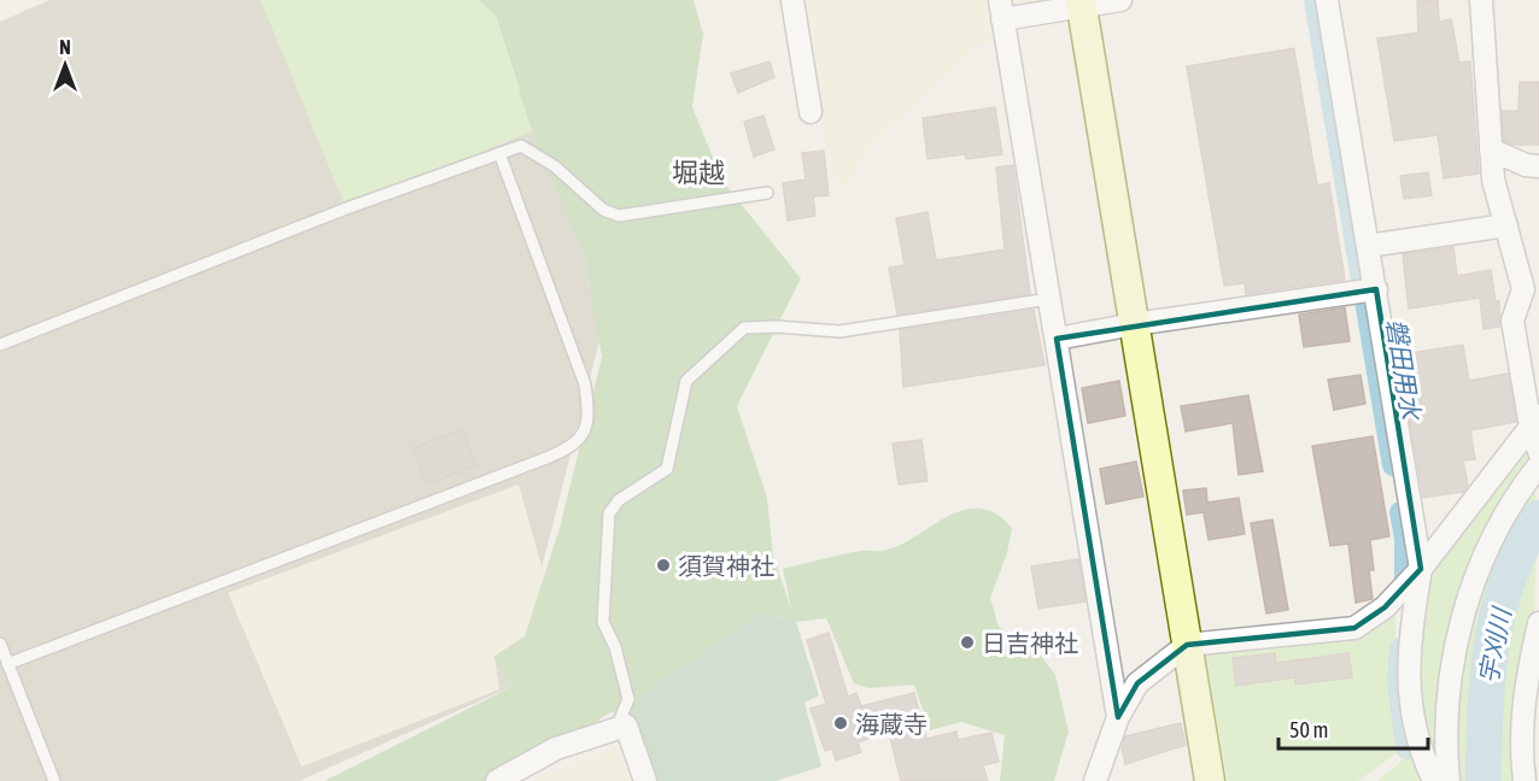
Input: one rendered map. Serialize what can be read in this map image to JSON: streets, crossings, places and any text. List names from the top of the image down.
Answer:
{
  "districts": ["堀越"],
  "water": ["磐田用水", "宇刈川"],
  "places": ["須賀神社", "日吉神社", "海蔵寺"],
  "scale_bar": "50 m",
  "north": "top"
}
